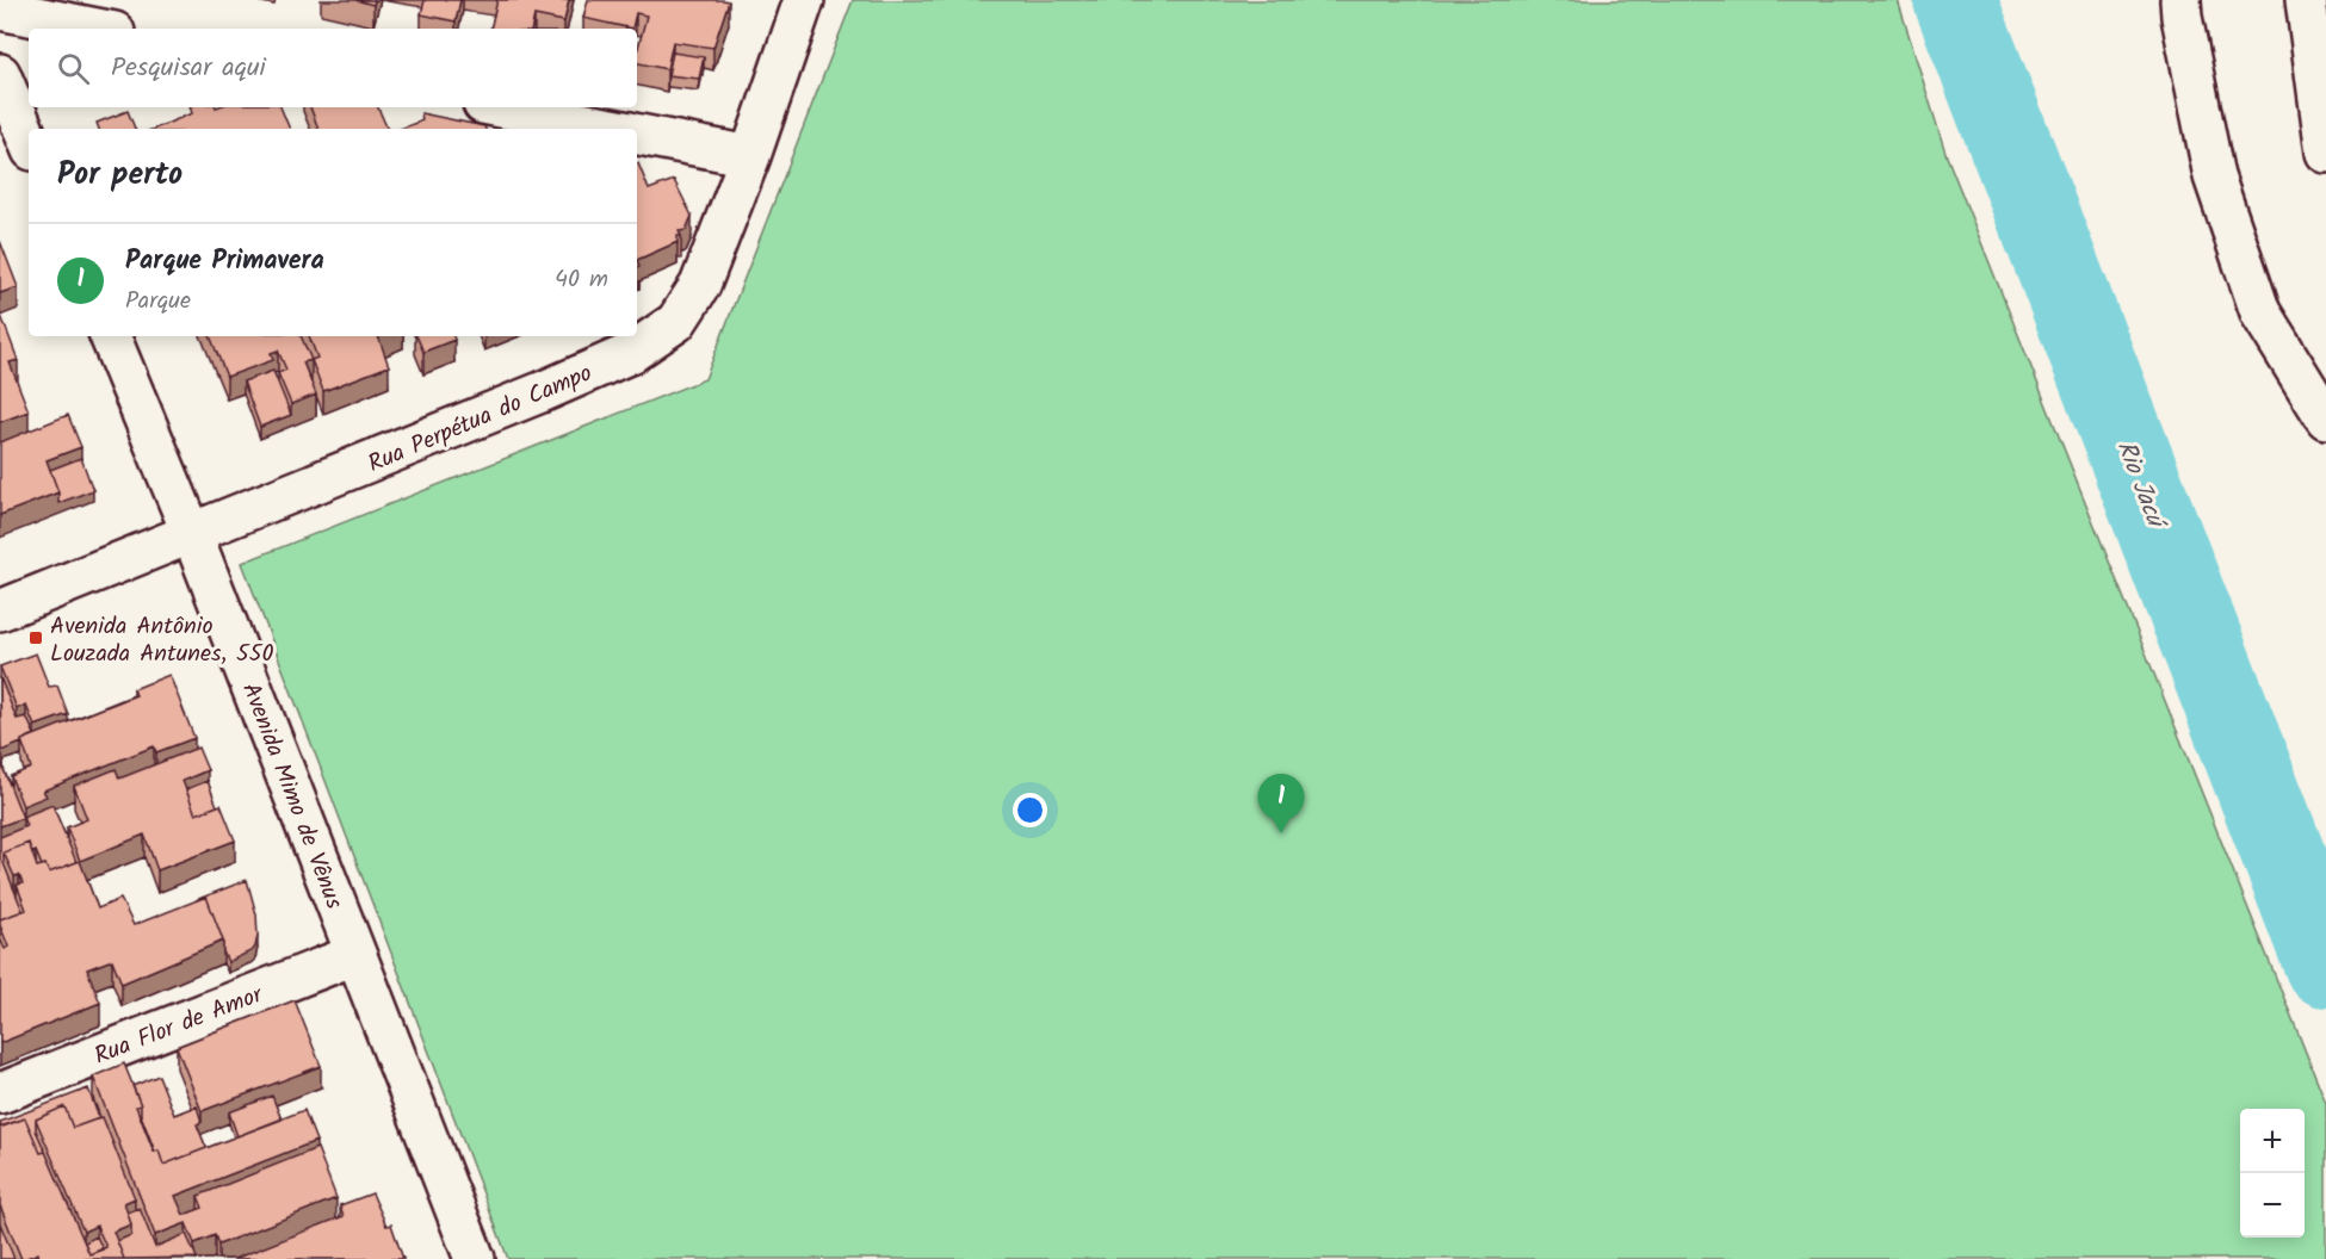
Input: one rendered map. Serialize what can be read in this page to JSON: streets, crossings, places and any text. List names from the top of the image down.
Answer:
{
  "streets": {
    "main road": ["Rua Perpétua do Campo", "Avenida Mimo de Vênus", "Rua Flor de Amor"]
  },
  "crossings": [
    ["Rua Perpétua do Campo", "Avenida Mimo de Vênus"],
    ["Avenida Mimo de Vênus", "Rua Flor de Amor"]
  ],
  "water": ["Rio Jacú"],
  "places": {
    "transit": ["Avenida Antônio Louzada Antunes, 550"]
  },
  "page": {
    "search": "Pesquisar aqui",
    "heading": "Por perto",
    "list": [
      {
        "mark": "1",
        "name": "Parque Primavera",
        "note": "Parque",
        "value": "40 m"
      }
    ],
    "pins": "1",
    "map_buttons": ["+", "−"]
  }
}
